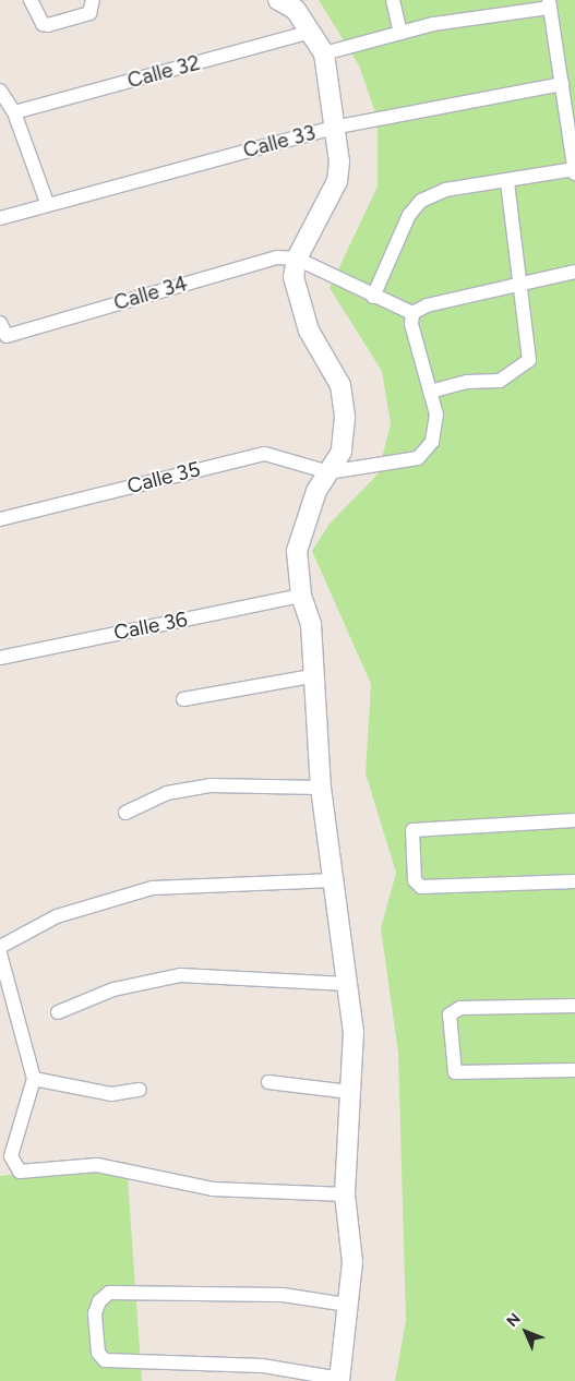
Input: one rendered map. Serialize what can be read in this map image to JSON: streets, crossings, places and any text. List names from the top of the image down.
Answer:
{
  "streets": {
    "street": [
      "Calle 32",
      "Calle 33",
      "Calle 34",
      "Calle 35",
      "Calle 36"
    ]
  },
  "north": "top left"
}
